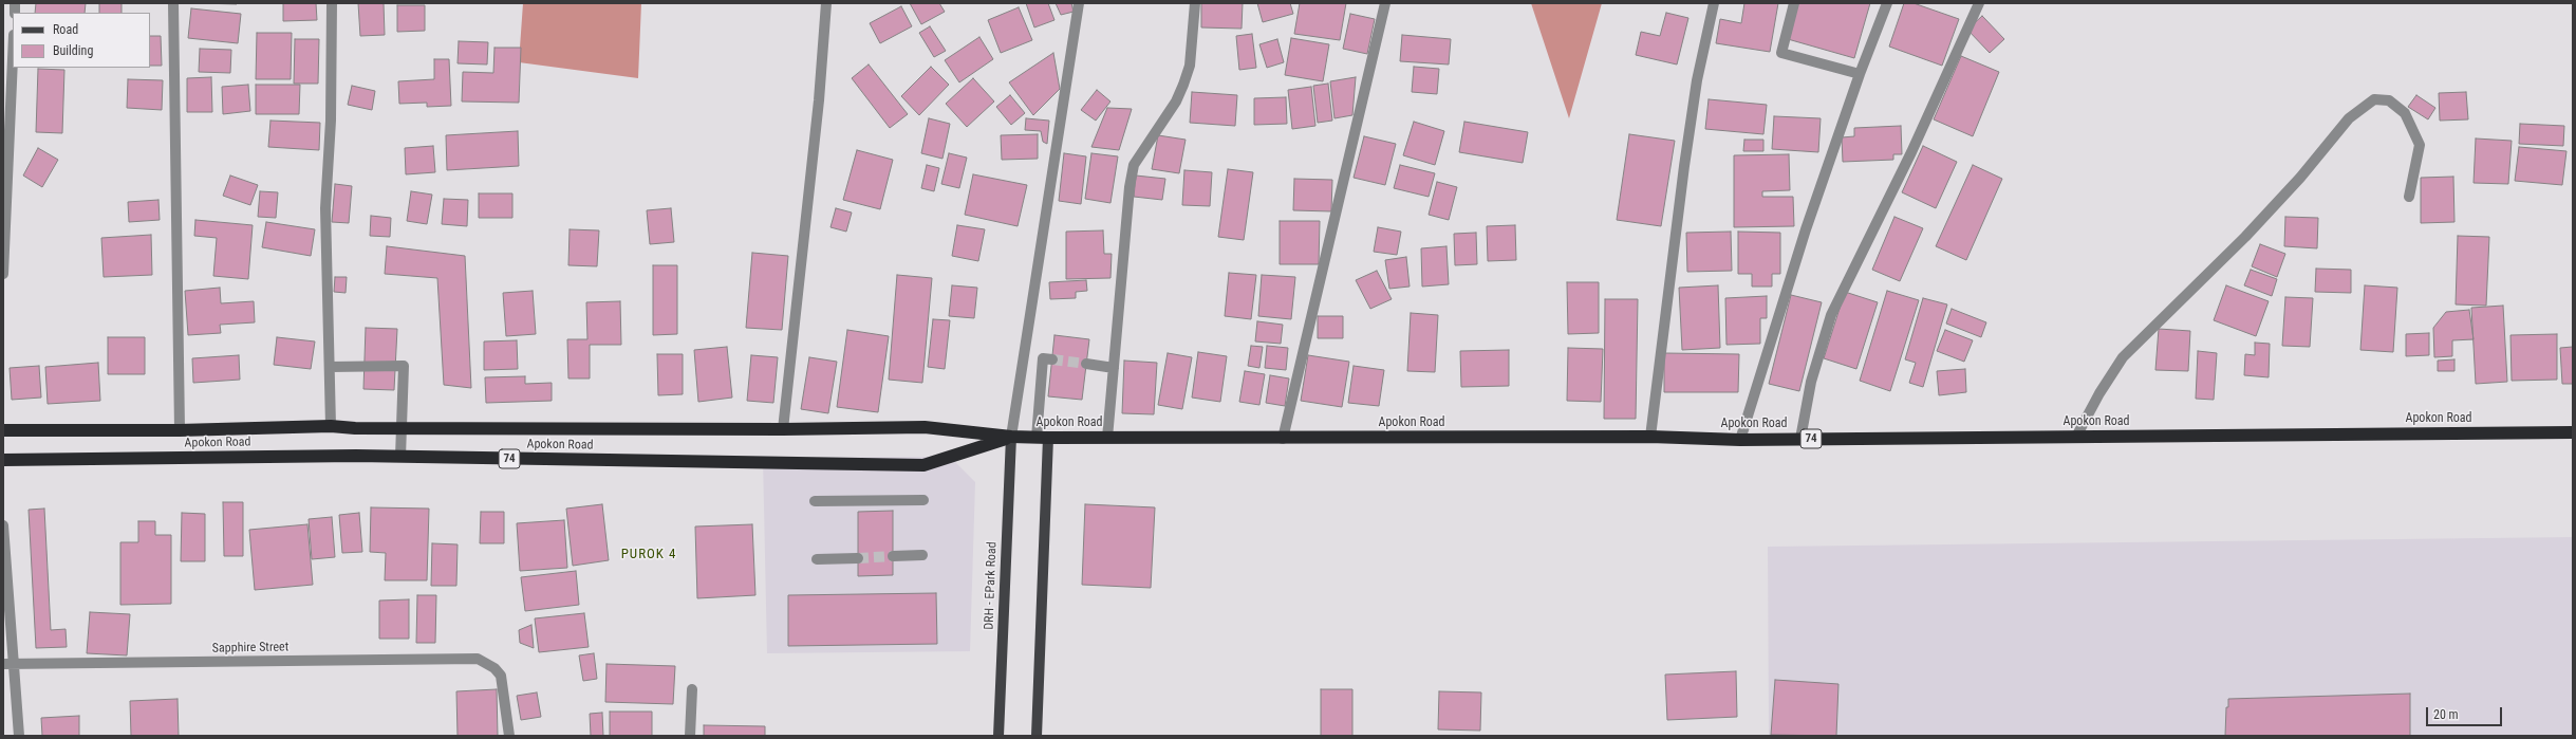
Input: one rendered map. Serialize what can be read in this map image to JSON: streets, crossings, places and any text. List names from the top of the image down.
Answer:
{
  "streets": {
    "highway": ["Apokon Road", "74"],
    "main road": ["DRH - EPark Road"],
    "street": ["Sapphire Street"]
  },
  "crossings": [
    ["Apokon Road", "DRH - EPark Road"]
  ],
  "districts": ["PUROK 4"],
  "legend": ["Road", "Building"],
  "scale_bar": "20 m"
}
